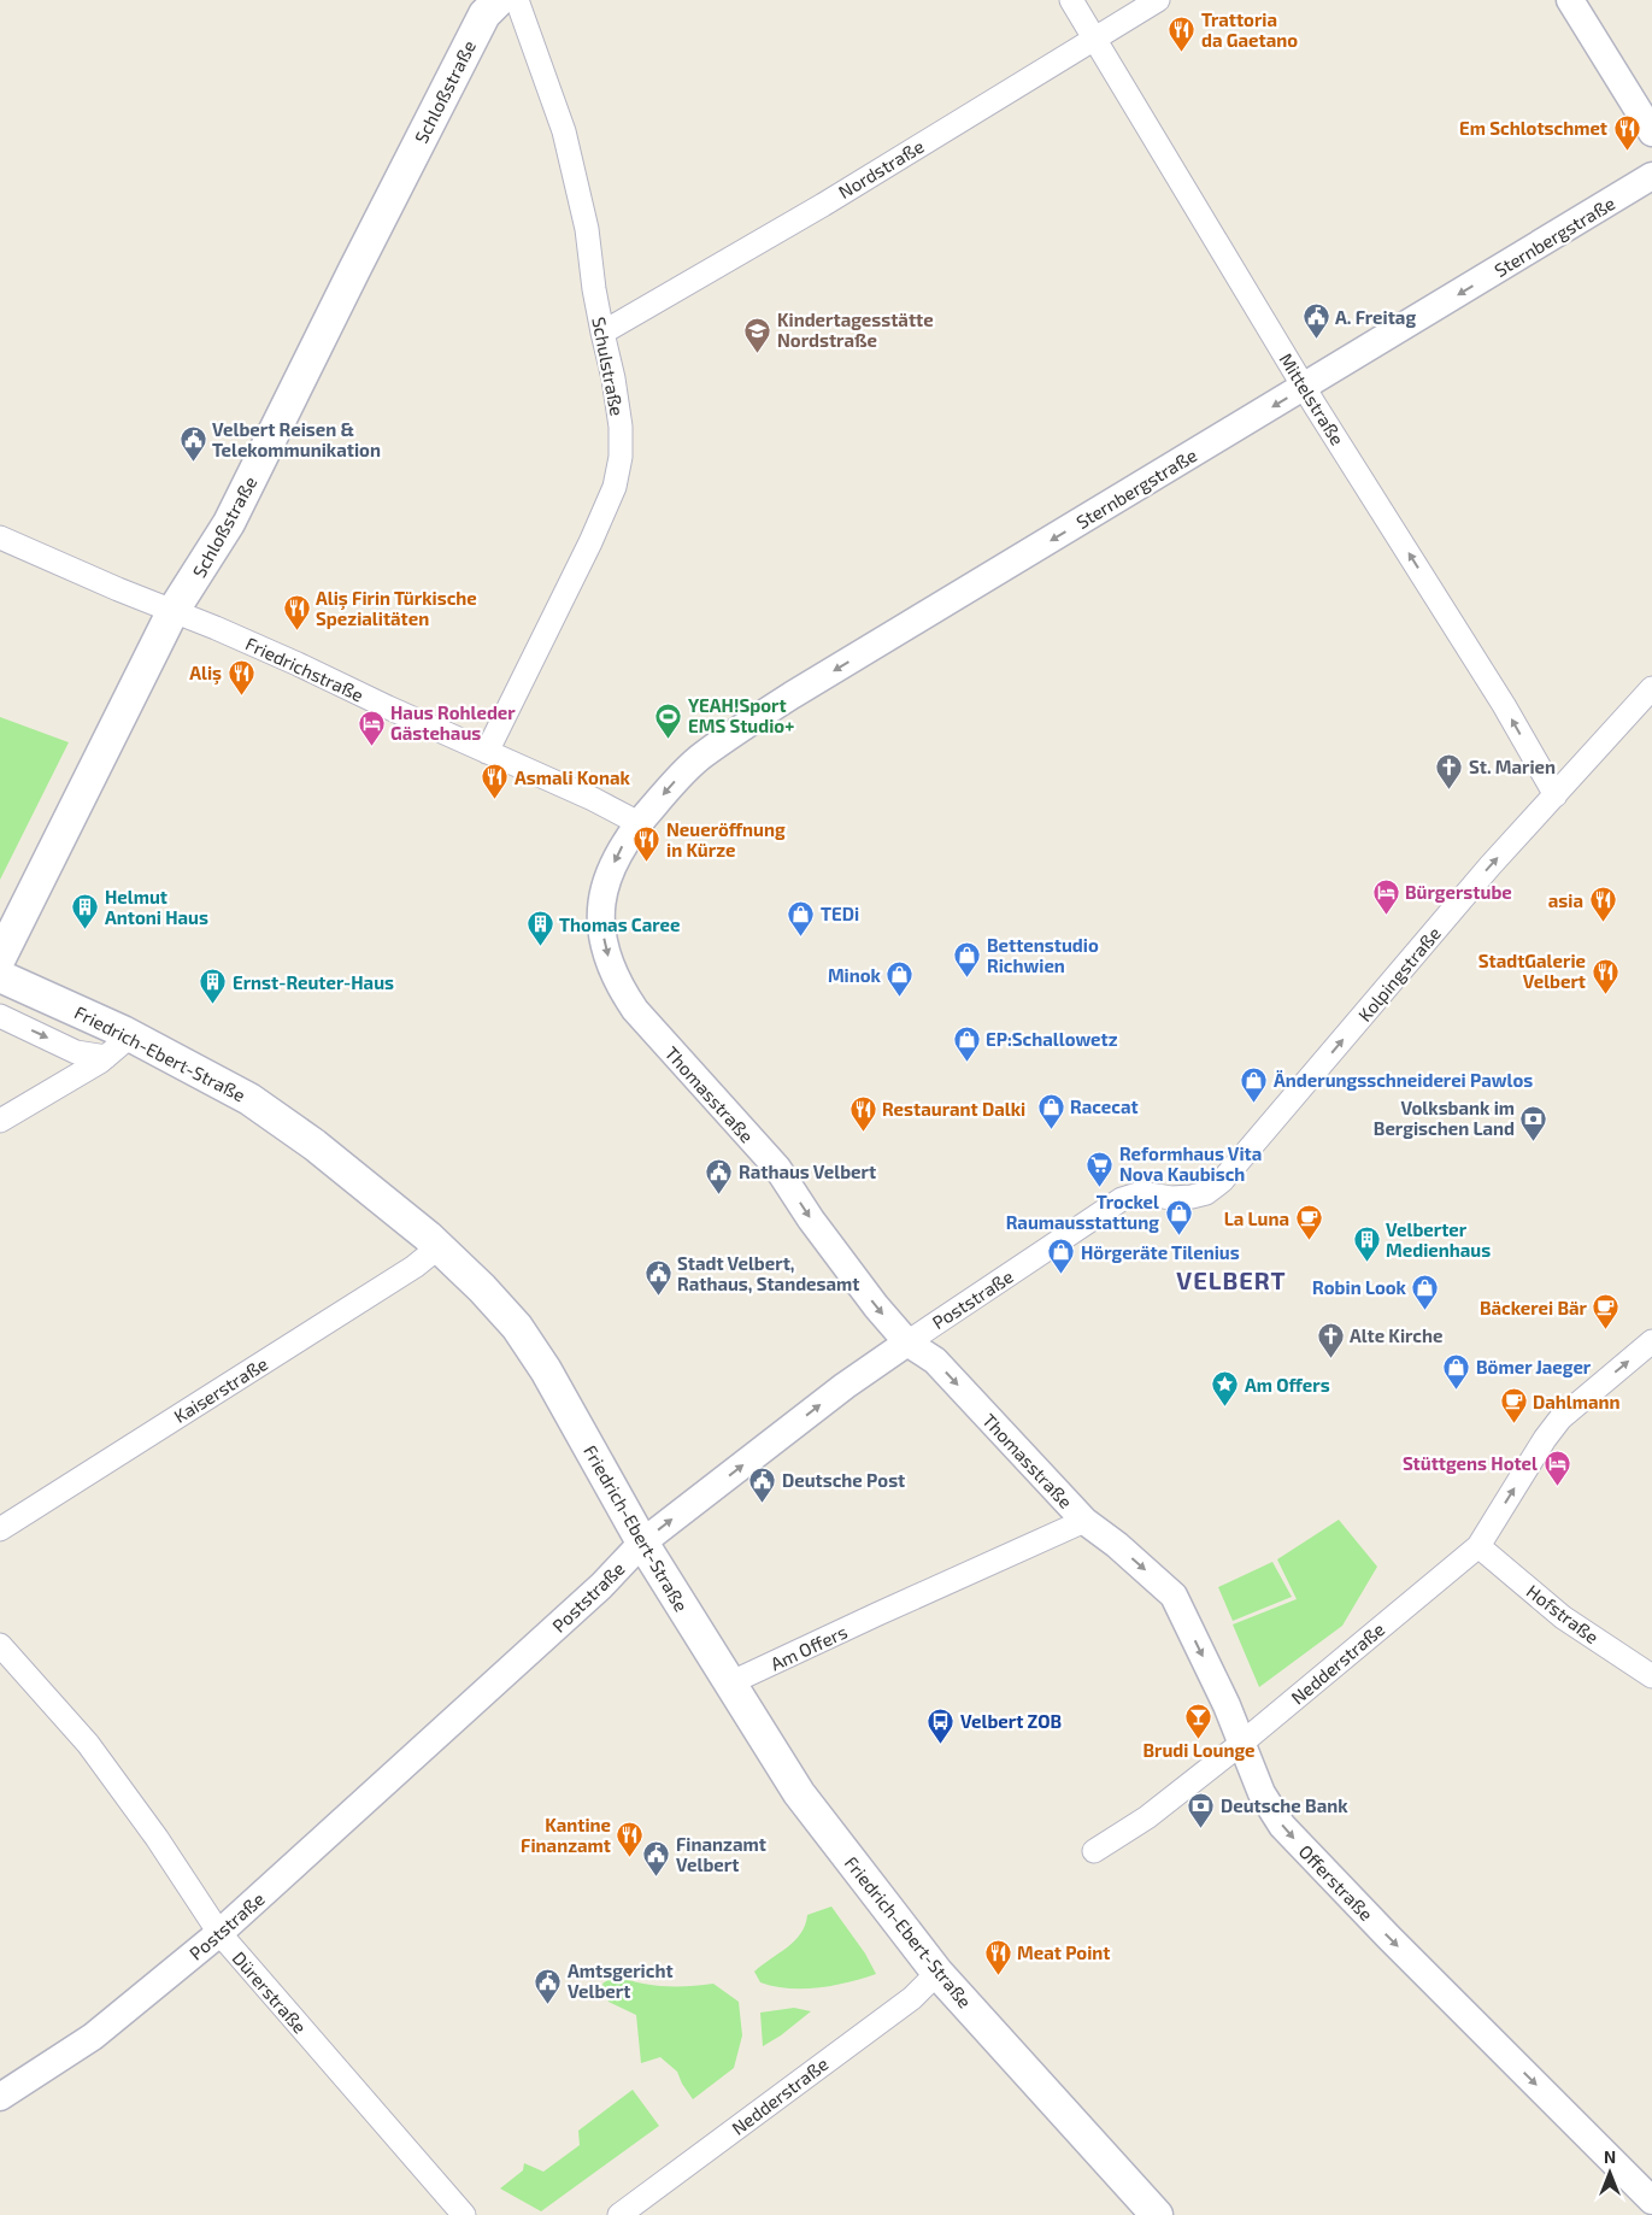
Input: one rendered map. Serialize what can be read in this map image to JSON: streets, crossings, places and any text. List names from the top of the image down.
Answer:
{
  "streets": {
    "main road": ["Schloßstraße", "Friedrich-Ebert-Straße"],
    "street": [
      "Nordstraße",
      "Sternbergstraße",
      "Schulstraße",
      "Mittelstraße",
      "Friedrichstraße",
      "Kolpingstraße",
      "Thomasstraße",
      "Poststraße",
      "Kaiserstraße",
      "Hofstraße",
      "Am Offers",
      "Nedderstraße",
      "Offerstraße",
      "Dürerstraße"
    ]
  },
  "crossings": [
    ["Schloßstraße", "Friedrichstraße"],
    ["Nordstraße", "Schulstraße"],
    ["Nordstraße", "Mittelstraße"],
    ["Sternbergstraße", "Mittelstraße"],
    ["Sternbergstraße", "Friedrichstraße"],
    ["Sternbergstraße", "Thomasstraße"],
    ["Schulstraße", "Friedrichstraße"],
    ["Mittelstraße", "Kolpingstraße"],
    ["Friedrichstraße", "Thomasstraße"],
    ["Kolpingstraße", "Poststraße"],
    ["Friedrich-Ebert-Straße", "Poststraße"],
    ["Friedrich-Ebert-Straße", "Kaiserstraße"],
    ["Friedrich-Ebert-Straße", "Am Offers"],
    ["Friedrich-Ebert-Straße", "Nedderstraße"],
    ["Thomasstraße", "Poststraße"],
    ["Thomasstraße", "Am Offers"],
    ["Thomasstraße", "Offerstraße"],
    ["Poststraße", "Dürerstraße"],
    ["Hofstraße", "Nedderstraße"],
    ["Am Offers", "Offerstraße"],
    ["Nedderstraße", "Offerstraße"]
  ],
  "one_way": [
    "Sternbergstraße",
    "Mittelstraße",
    "Kolpingstraße",
    "Thomasstraße",
    "Offerstraße"
  ],
  "districts": ["VELBERT"],
  "places": {
    "restaurant": [
      "Trattoria da Gaetano",
      "Em Schlotschmet",
      "Aliş Firin Türkische Spezialitäten",
      "Aliş",
      "Asmali Konak",
      "Neueröffnung in Kürze",
      "asia",
      "StadtGalerie Velbert",
      "Restaurant Dalki",
      "Kantine Finanzamt",
      "Meat Point"
    ],
    "public building": [
      "A. Freitag",
      "Velbert Reisen & Telekommunikation",
      "Rathaus Velbert",
      "Stadt Velbert, Rathaus, Standesamt",
      "Deutsche Post",
      "Finanzamt Velbert",
      "Amtsgericht Velbert"
    ],
    "school or university": ["Kindertagesstätte Nordstraße"],
    "sports": ["YEAH!Sport EMS Studio+"],
    "hotel": ["Haus Rohleder Gästehaus", "Bürgerstube", "Stüttgens Hotel"],
    "church": ["St. Marien", "Alte Kirche"],
    "building": [
      "Helmut Antoni Haus",
      "Thomas Caree",
      "Ernst-Reuter-Haus",
      "Velberter Medienhaus"
    ],
    "shop": [
      "TEDi",
      "Bettenstudio Richwien",
      "Minok",
      "EP:Schallowetz",
      "Änderungsschneiderei Pawlos",
      "Racecat",
      "Trockel Raumausstattung",
      "Hörgeräte Tilenius",
      "Robin Look",
      "Bömer Jaeger"
    ],
    "bank": ["Volksbank im Bergischen Land", "Deutsche Bank"],
    "supermarket": ["Reformhaus Vita Nova Kaubisch"],
    "cafe": ["La Luna", "Bäckerei Bär", "Dahlmann"],
    "place": ["Am Offers"],
    "bar": ["Brudi Lounge"],
    "bus stop": ["Velbert ZOB"]
  },
  "north": "top"
}
